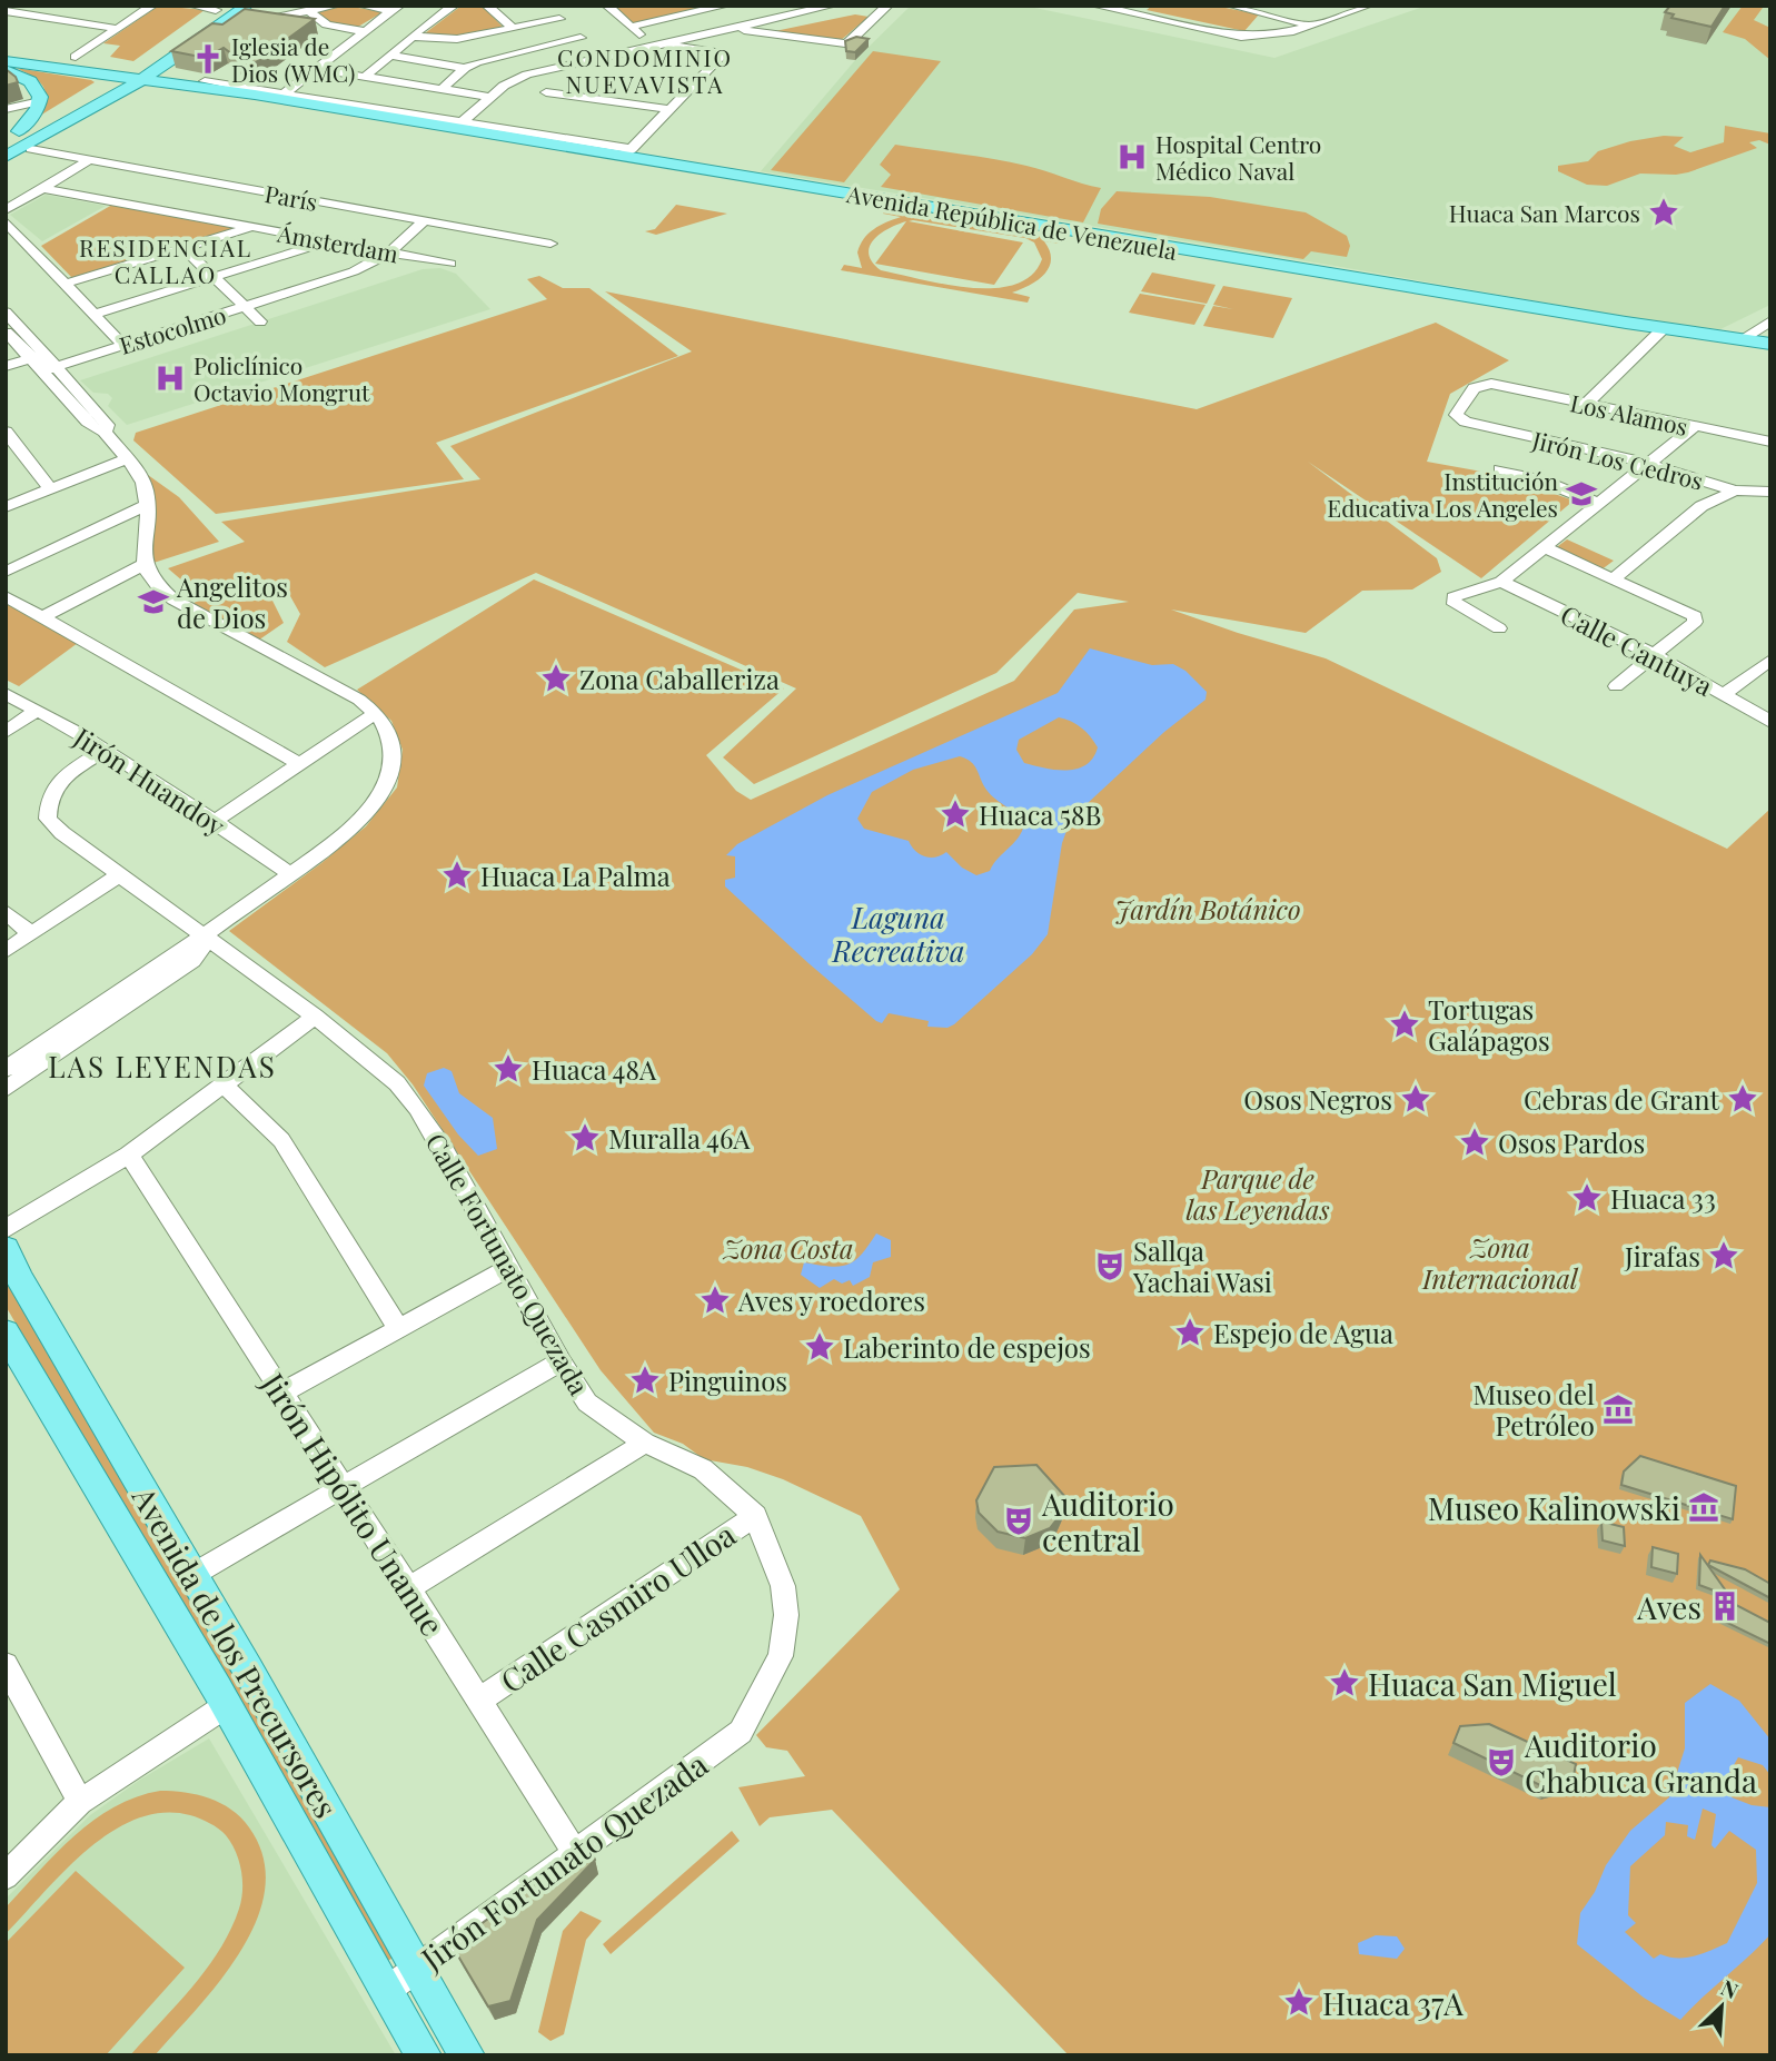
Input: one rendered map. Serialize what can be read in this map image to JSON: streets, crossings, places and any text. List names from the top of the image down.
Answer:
{
  "streets": {
    "main road": ["Avenida República de Venezuela", "Avenida de los Precursores"],
    "street": [
      "París",
      "Ámsterdam",
      "Estocolmo",
      "Los Alamos",
      "Jirón Los Cedros",
      "Calle Cantuya",
      "Jirón Huandoy",
      "Calle Fortunato Quezada",
      "Jirón Hipólito Unanue",
      "Calle Casmiro Ulloa",
      "Jirón Fortunato Quezada"
    ]
  },
  "crossings": [
    ["París", "Estocolmo"],
    ["Ámsterdam", "Estocolmo"],
    ["Los Alamos", "Jirón Los Cedros"],
    ["Calle Fortunato Quezada", "Calle Casmiro Ulloa"],
    ["Calle Fortunato Quezada", "Jirón Fortunato Quezada"],
    ["Jirón Hipólito Unanue", "Calle Casmiro Ulloa"],
    ["Jirón Hipólito Unanue", "Jirón Fortunato Quezada"],
    ["Avenida de los Precursores", "Jirón Fortunato Quezada"]
  ],
  "districts": ["CONDOMINIO NUEVAVISTA", "RESIDENCIAL CALLAO", "LAS LEYENDAS"],
  "water": ["Laguna Recreativa"],
  "parks": [
    "Jardín Botánico",
    "Parque de las Leyendas",
    "Zona Internacional",
    "Zona Costa"
  ],
  "places": {
    "church": ["Iglesia de Dios (WMC)"],
    "hospital": ["Hospital Centro Médico Naval", "Policlínico Octavio Mongrut"],
    "place": [
      "Huaca San Marcos",
      "Zona Caballeriza",
      "Huaca 58B",
      "Huaca La Palma",
      "Tortugas Galápagos",
      "Huaca 48A",
      "Osos Negros",
      "Cebras de Grant",
      "Muralla 46A",
      "Osos Pardos",
      "Huaca 33",
      "Jirafas",
      "Aves y roedores",
      "Espejo de Agua",
      "Laberinto de espejos",
      "Pinguinos",
      "Huaca San Miguel",
      "Huaca 37A"
    ],
    "school or university": ["Institución Educativa Los Angeles", "Angelitos de Dios"],
    "theatre": ["Sallqa Yachai Wasi", "Auditorio central", "Auditorio Chabuca Granda"],
    "museum": ["Museo del Petróleo", "Museo Kalinowski"],
    "building": ["Aves"]
  },
  "north": "top right"
}
